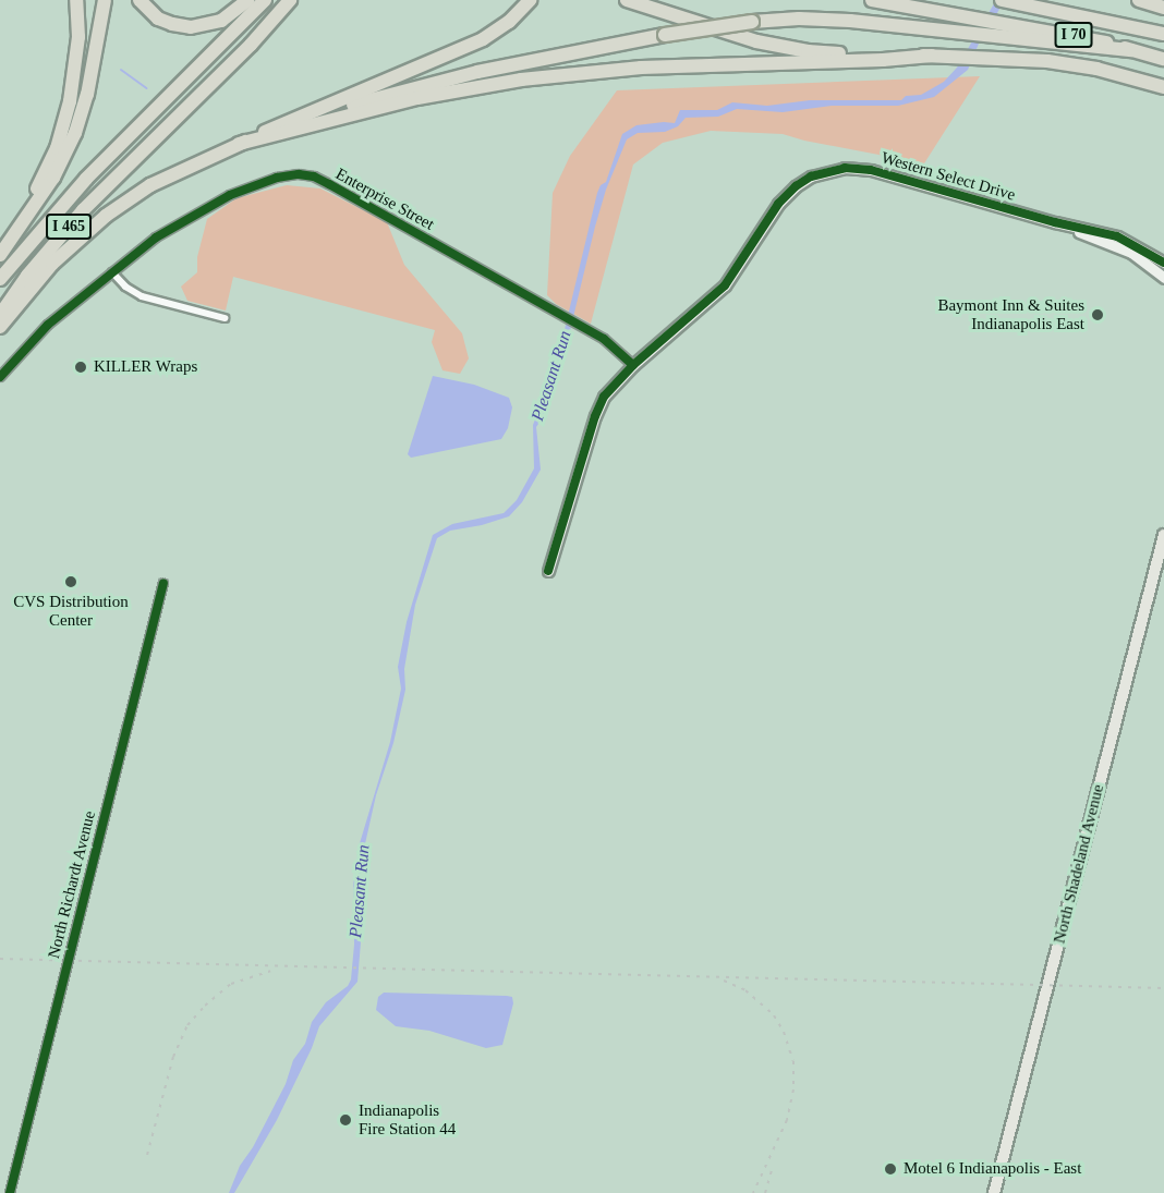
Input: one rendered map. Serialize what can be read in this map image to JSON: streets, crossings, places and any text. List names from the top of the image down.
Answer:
{
  "streets": {
    "highway": ["I 70", "I 465"],
    "main road": ["North Shadeland Avenue"],
    "street": ["Western Select Drive", "Enterprise Street", "North Richardt Avenue"]
  },
  "crossings": [
    ["Western Select Drive", "Enterprise Street"]
  ],
  "water": ["Pleasant Run"],
  "places": [
    "Baymont Inn & Suites Indianapolis East",
    "KILLER Wraps",
    "CVS Distribution Center",
    "Indianapolis Fire Station 44",
    "Motel 6 Indianapolis - East"
  ]
}
